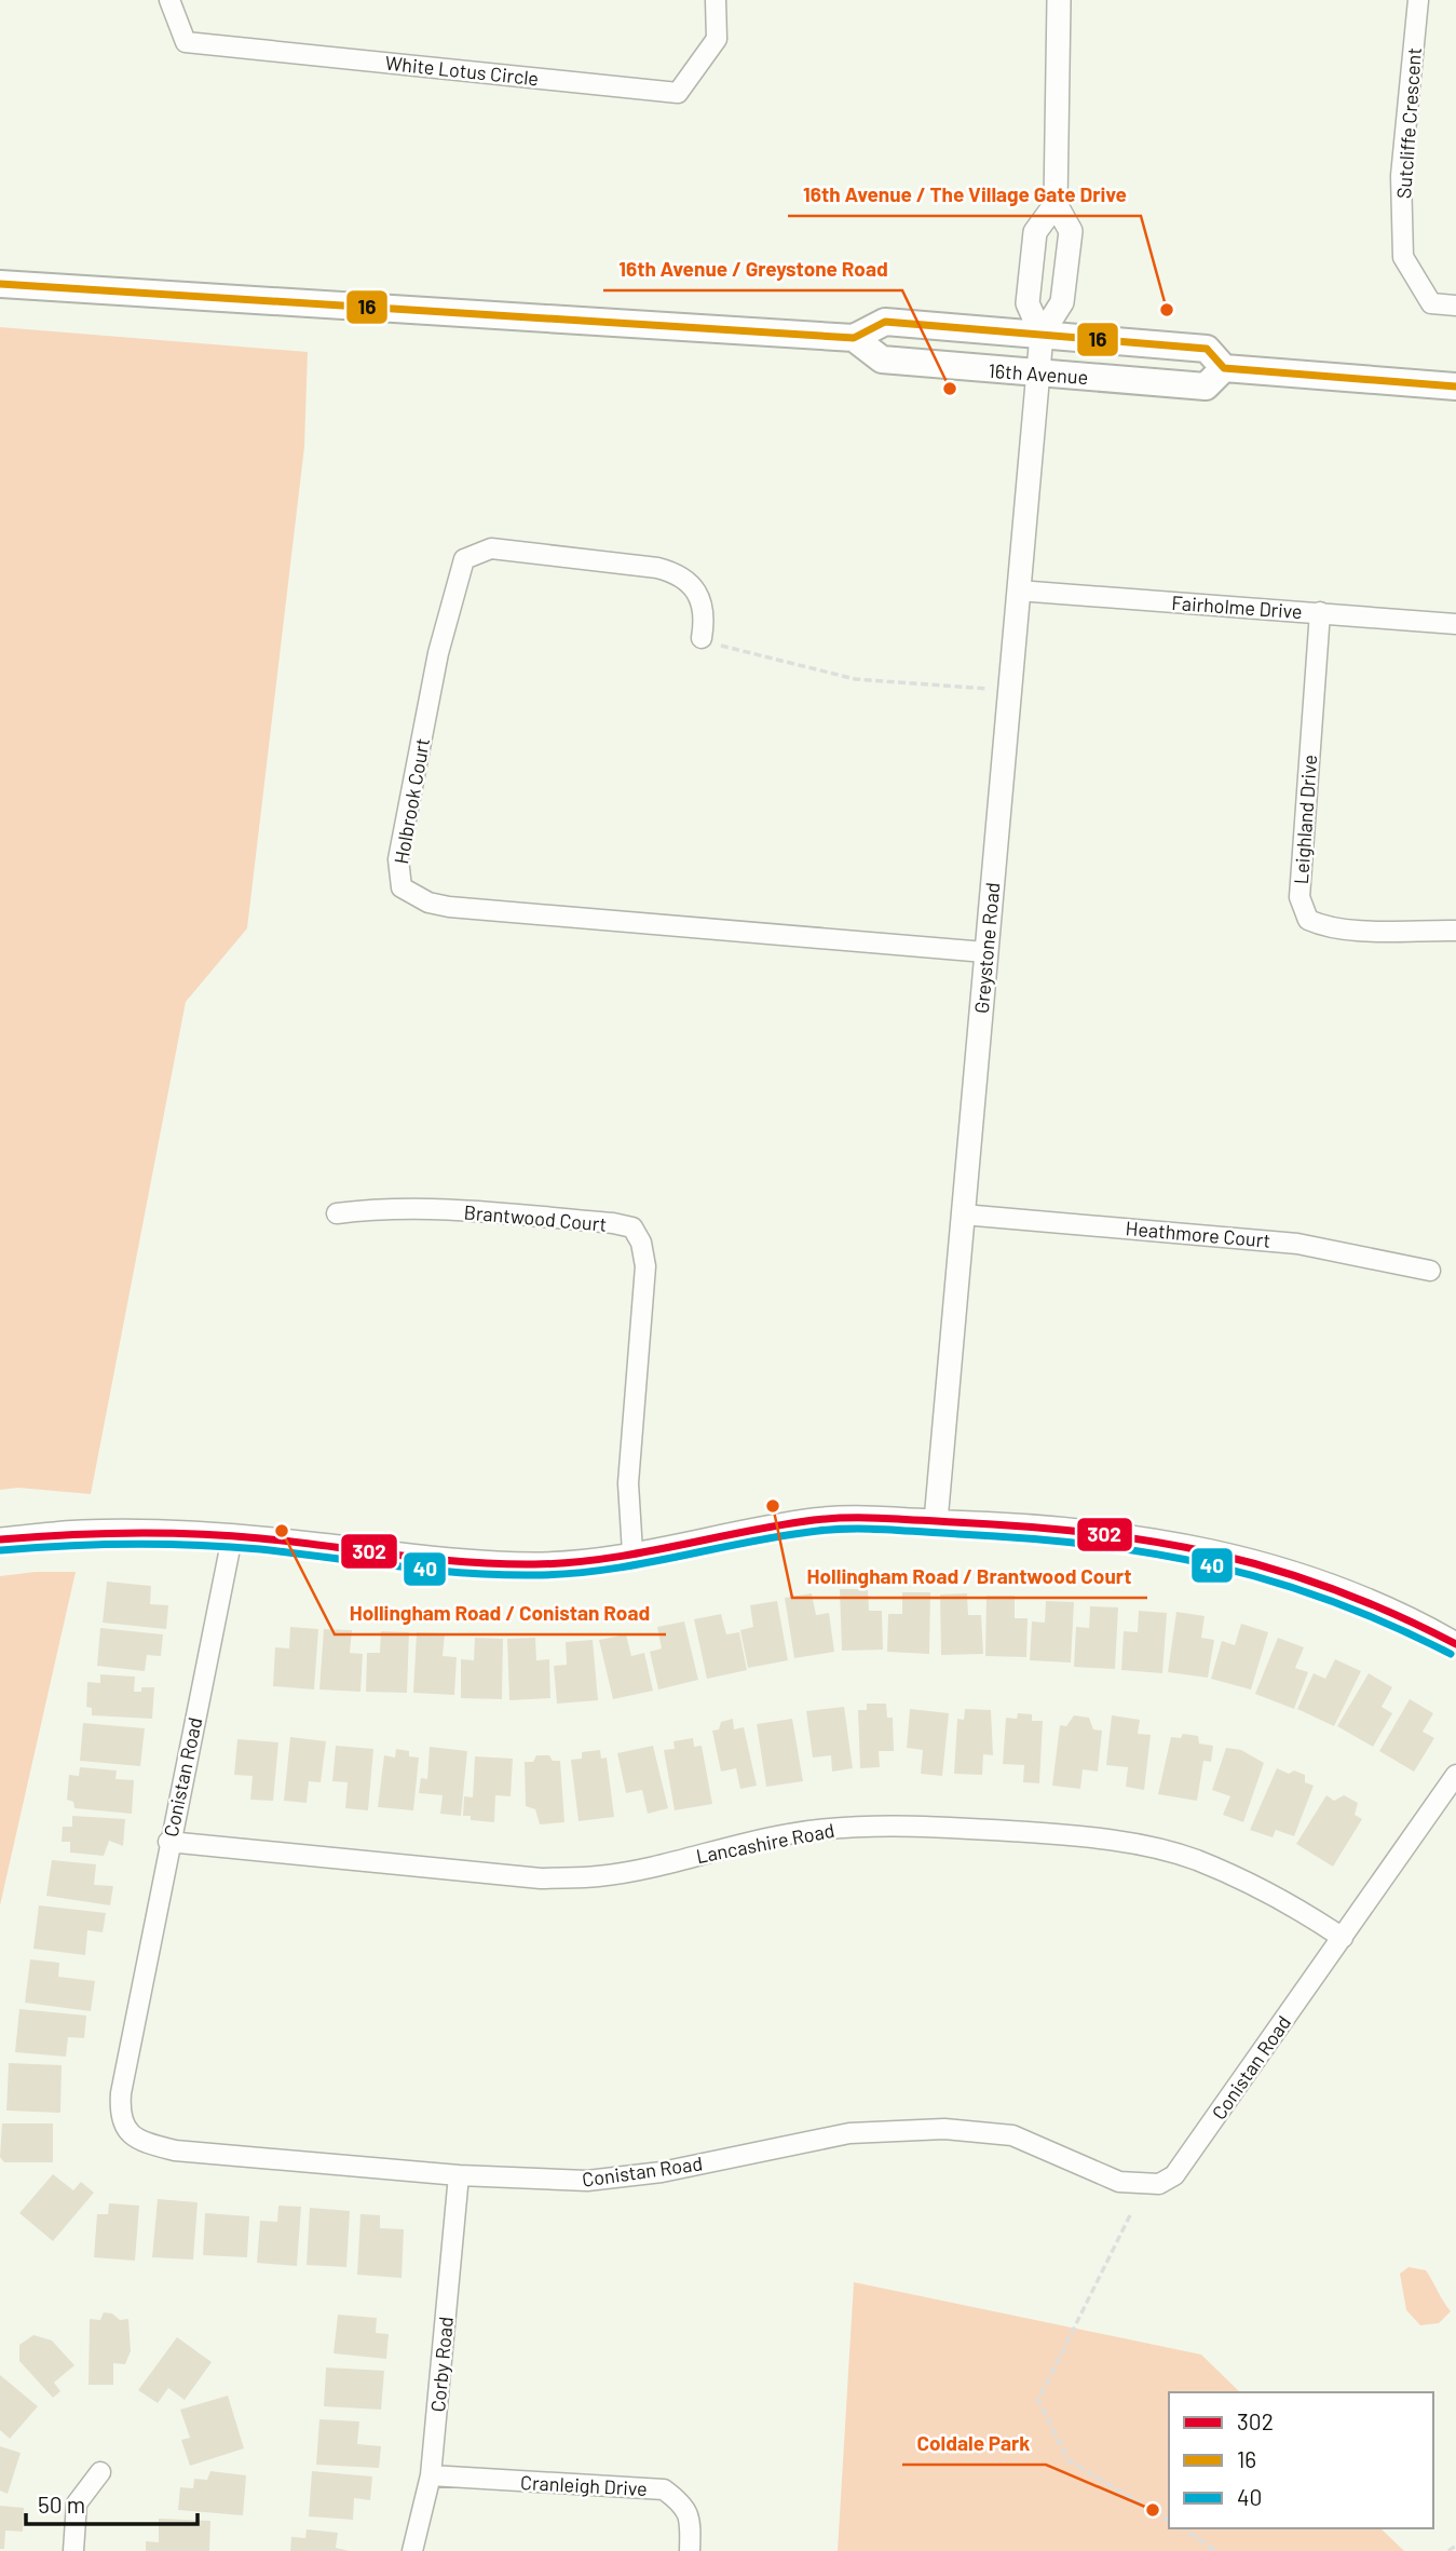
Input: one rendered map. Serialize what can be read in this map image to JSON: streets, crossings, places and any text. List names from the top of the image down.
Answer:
{
  "streets": {
    "main road": ["16th Avenue"],
    "street": [
      "White Lotus Circle",
      "Sutcliffe Crescent",
      "Fairholme Drive",
      "Holbrook Court",
      "Leighland Drive",
      "Greystone Road",
      "Brantwood Court",
      "Heathmore Court",
      "Conistan Road",
      "Lancashire Road",
      "Corby Road",
      "Cranleigh Drive"
    ]
  },
  "crossings": [
    ["16th Avenue", "Greystone Road"],
    ["Fairholme Drive", "Leighland Drive"],
    ["Fairholme Drive", "Greystone Road"],
    ["Holbrook Court", "Greystone Road"],
    ["Greystone Road", "Heathmore Court"],
    ["Conistan Road", "Lancashire Road"],
    ["Conistan Road", "Corby Road"],
    ["Corby Road", "Cranleigh Drive"]
  ],
  "places": [
    "16th Avenue / The Village Gate Drive",
    "16th Avenue / Greystone Road",
    "Hollingham Road / Brantwood Court",
    "Hollingham Road / Conistan Road",
    "Coldale Park"
  ],
  "lines": ["transit line 16", "transit line 302", "transit line 40"],
  "legend": ["302", "16", "40"],
  "scale_bar": "50 m"
}
